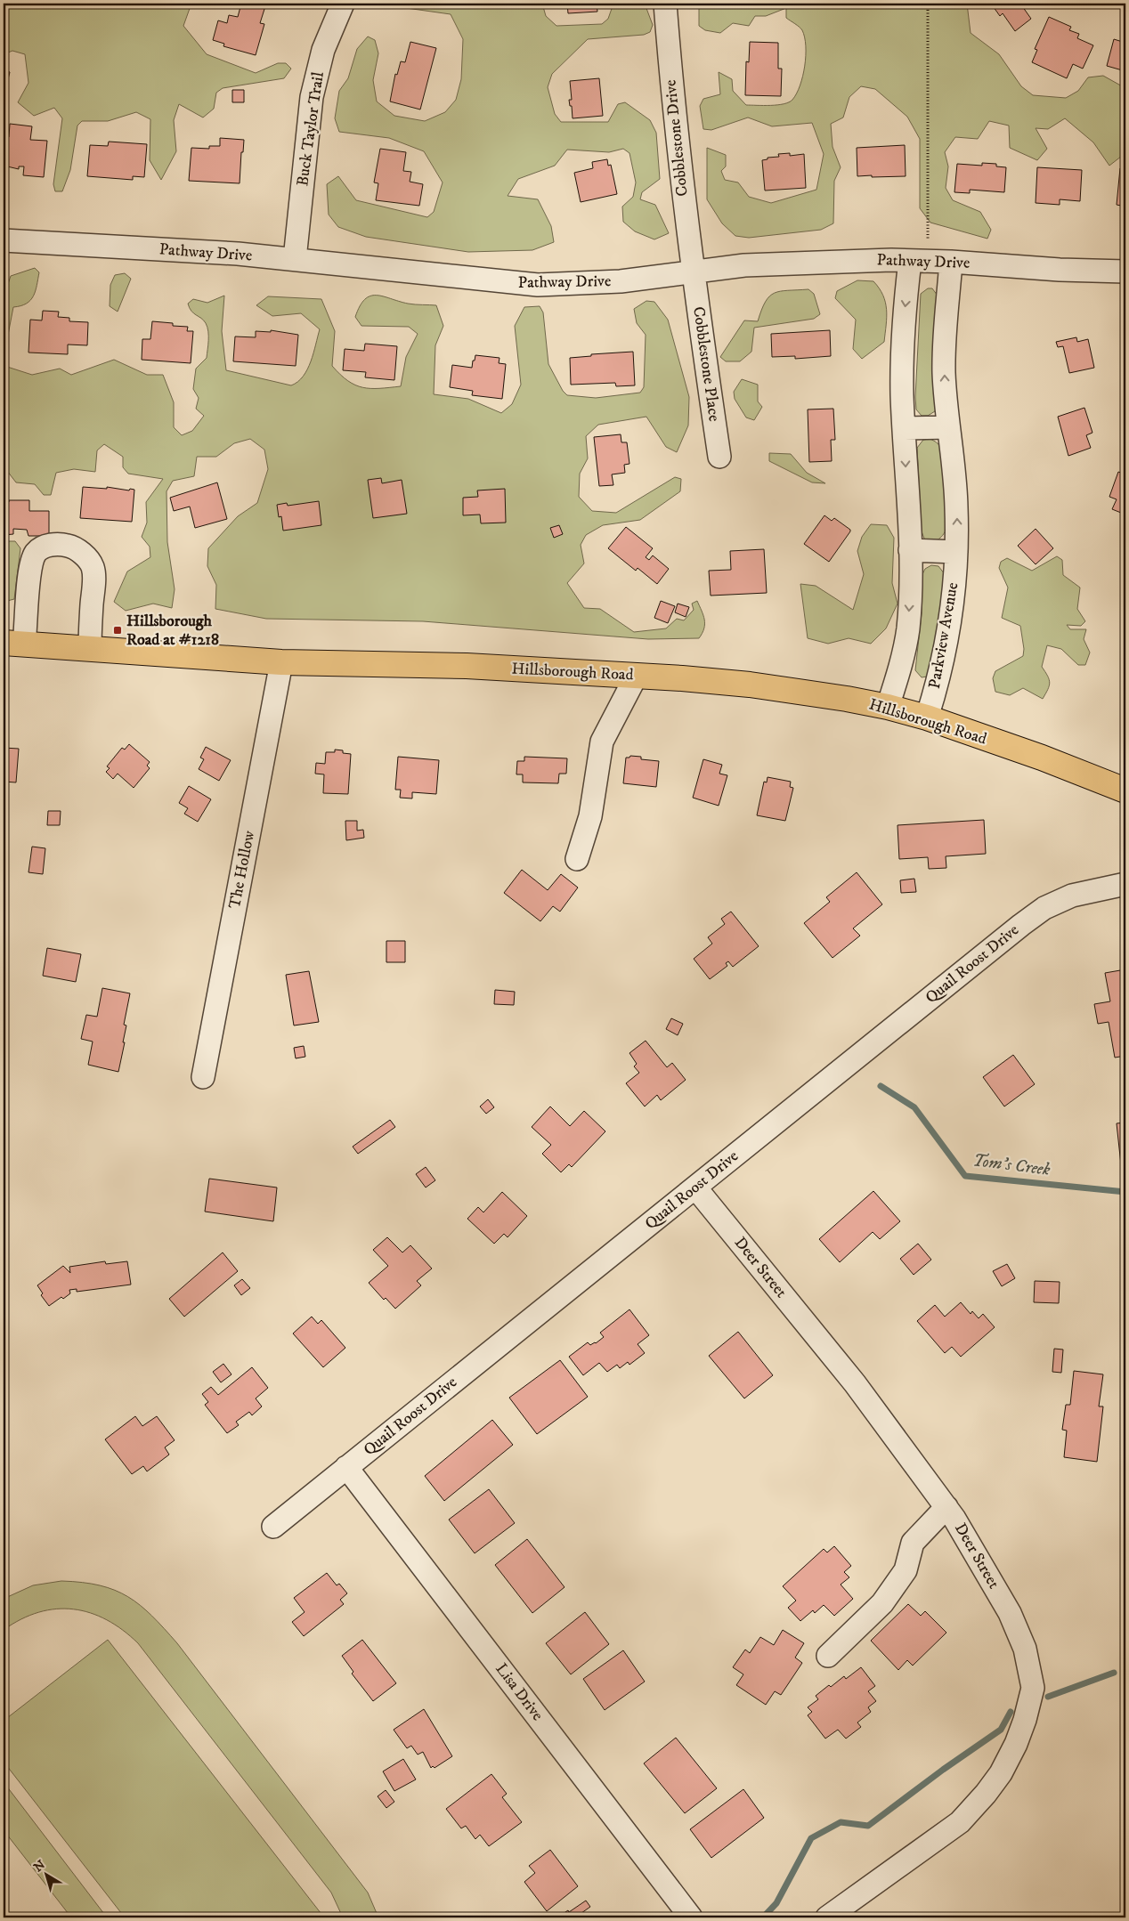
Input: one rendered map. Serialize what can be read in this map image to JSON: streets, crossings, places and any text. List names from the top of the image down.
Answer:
{
  "streets": {
    "main road": ["Hillsborough Road"],
    "street": [
      "Buck Taylor Trail",
      "Cobblestone Drive",
      "Pathway Drive",
      "Cobblestone Place",
      "Parkview Avenue",
      "The Hollow",
      "Quail Roost Drive",
      "Deer Street",
      "Lisa Drive"
    ]
  },
  "crossings": [
    ["Buck Taylor Trail", "Pathway Drive"],
    ["Cobblestone Drive", "Pathway Drive"],
    ["Cobblestone Drive", "Cobblestone Place"],
    ["Pathway Drive", "Cobblestone Place"],
    ["Pathway Drive", "Parkview Avenue"],
    ["Parkview Avenue", "Hillsborough Road"],
    ["Hillsborough Road", "The Hollow"],
    ["Quail Roost Drive", "Deer Street"],
    ["Quail Roost Drive", "Lisa Drive"]
  ],
  "water": ["Tom's Creek"],
  "places": {
    "transit": ["Hillsborough Road at #1218"]
  },
  "north": "top left"
}
